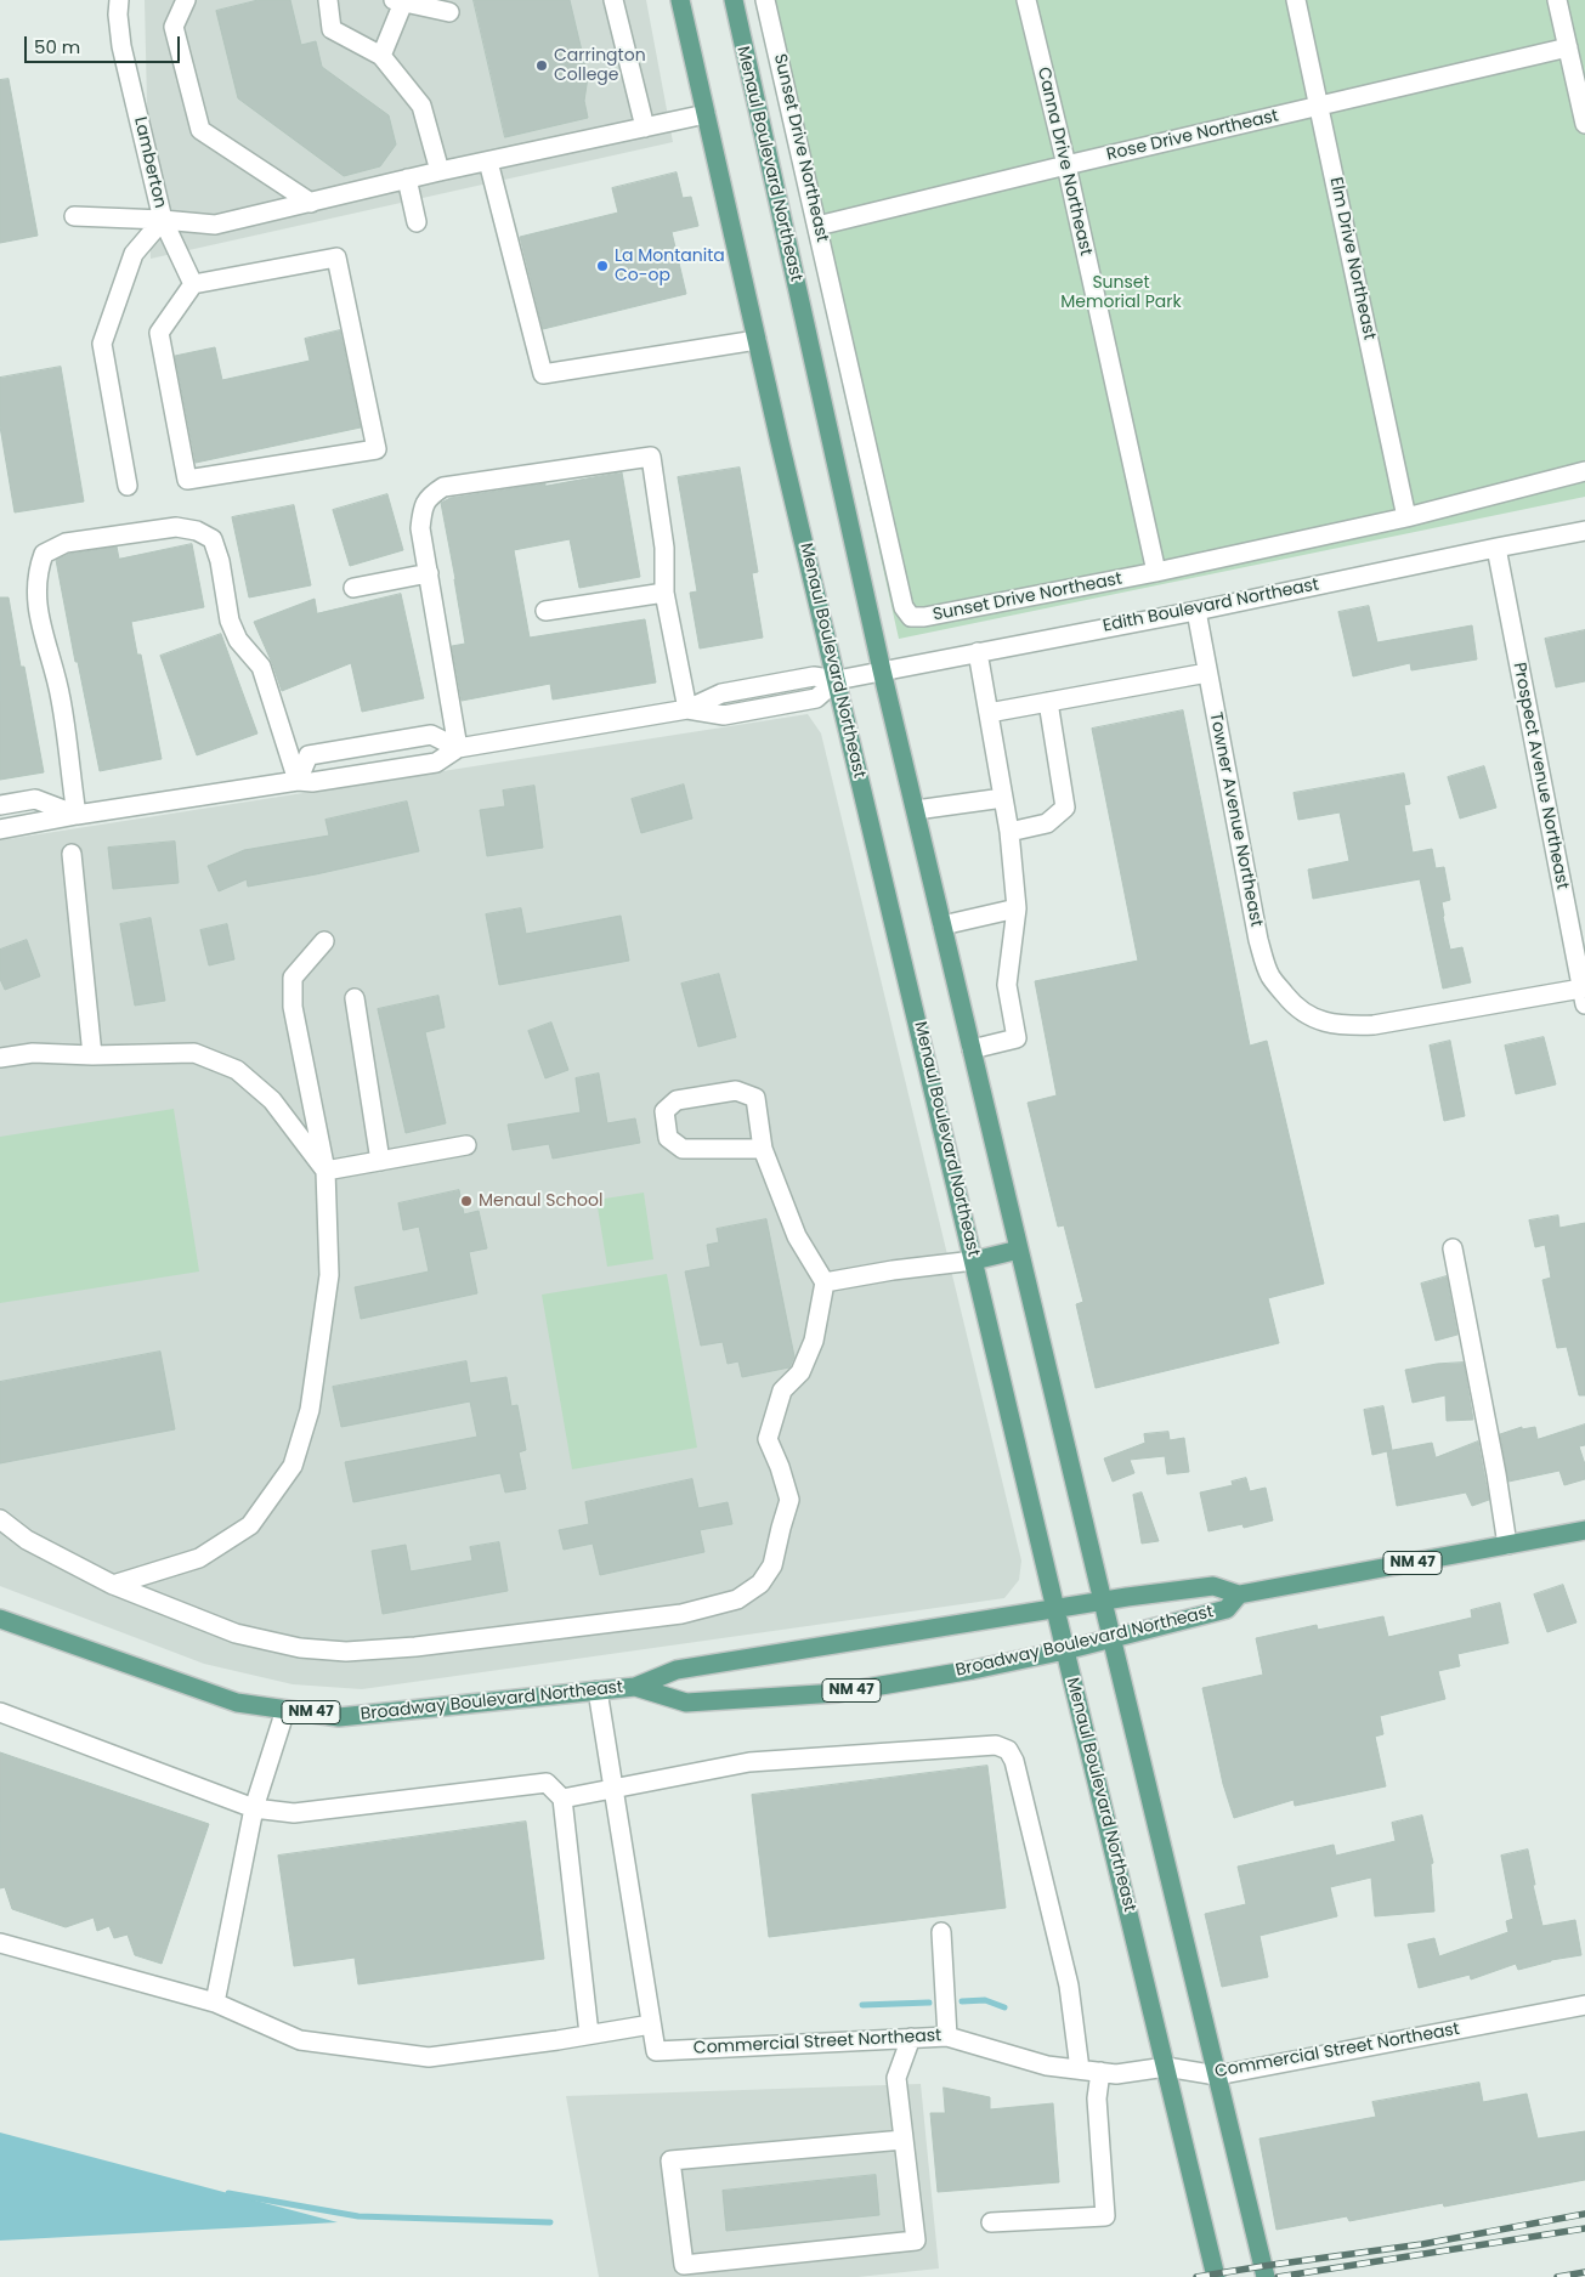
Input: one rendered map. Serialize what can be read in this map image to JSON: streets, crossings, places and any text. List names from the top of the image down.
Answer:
{
  "streets": {
    "main road": ["Menaul Boulevard Northeast", "NM 47", "Broadway Boulevard Northeast"],
    "street": [
      "Rose Drive Northeast",
      "Sunset Drive Northeast",
      "Canna Drive Northeast",
      "Lamberton",
      "Elm Drive Northeast",
      "Edith Boulevard Northeast",
      "Prospect Avenue Northeast",
      "Towner Avenue Northeast",
      "Commercial Street Northeast"
    ]
  },
  "crossings": [
    ["Rose Drive Northeast", "Sunset Drive Northeast"],
    ["Rose Drive Northeast", "Canna Drive Northeast"],
    ["Rose Drive Northeast", "Elm Drive Northeast"],
    ["Sunset Drive Northeast", "Canna Drive Northeast"],
    ["Sunset Drive Northeast", "Elm Drive Northeast"],
    ["Menaul Boulevard Northeast", "Edith Boulevard Northeast"],
    ["Menaul Boulevard Northeast", "Broadway Boulevard Northeast"],
    ["Menaul Boulevard Northeast", "Commercial Street Northeast"],
    ["Edith Boulevard Northeast", "Prospect Avenue Northeast"],
    ["Edith Boulevard Northeast", "Towner Avenue Northeast"],
    ["Prospect Avenue Northeast", "Towner Avenue Northeast"]
  ],
  "parks": ["Sunset Memorial Park"],
  "places": ["Carrington College", "La Montanita Co-op", "Menaul School"],
  "scale_bar": "50 m"
}
